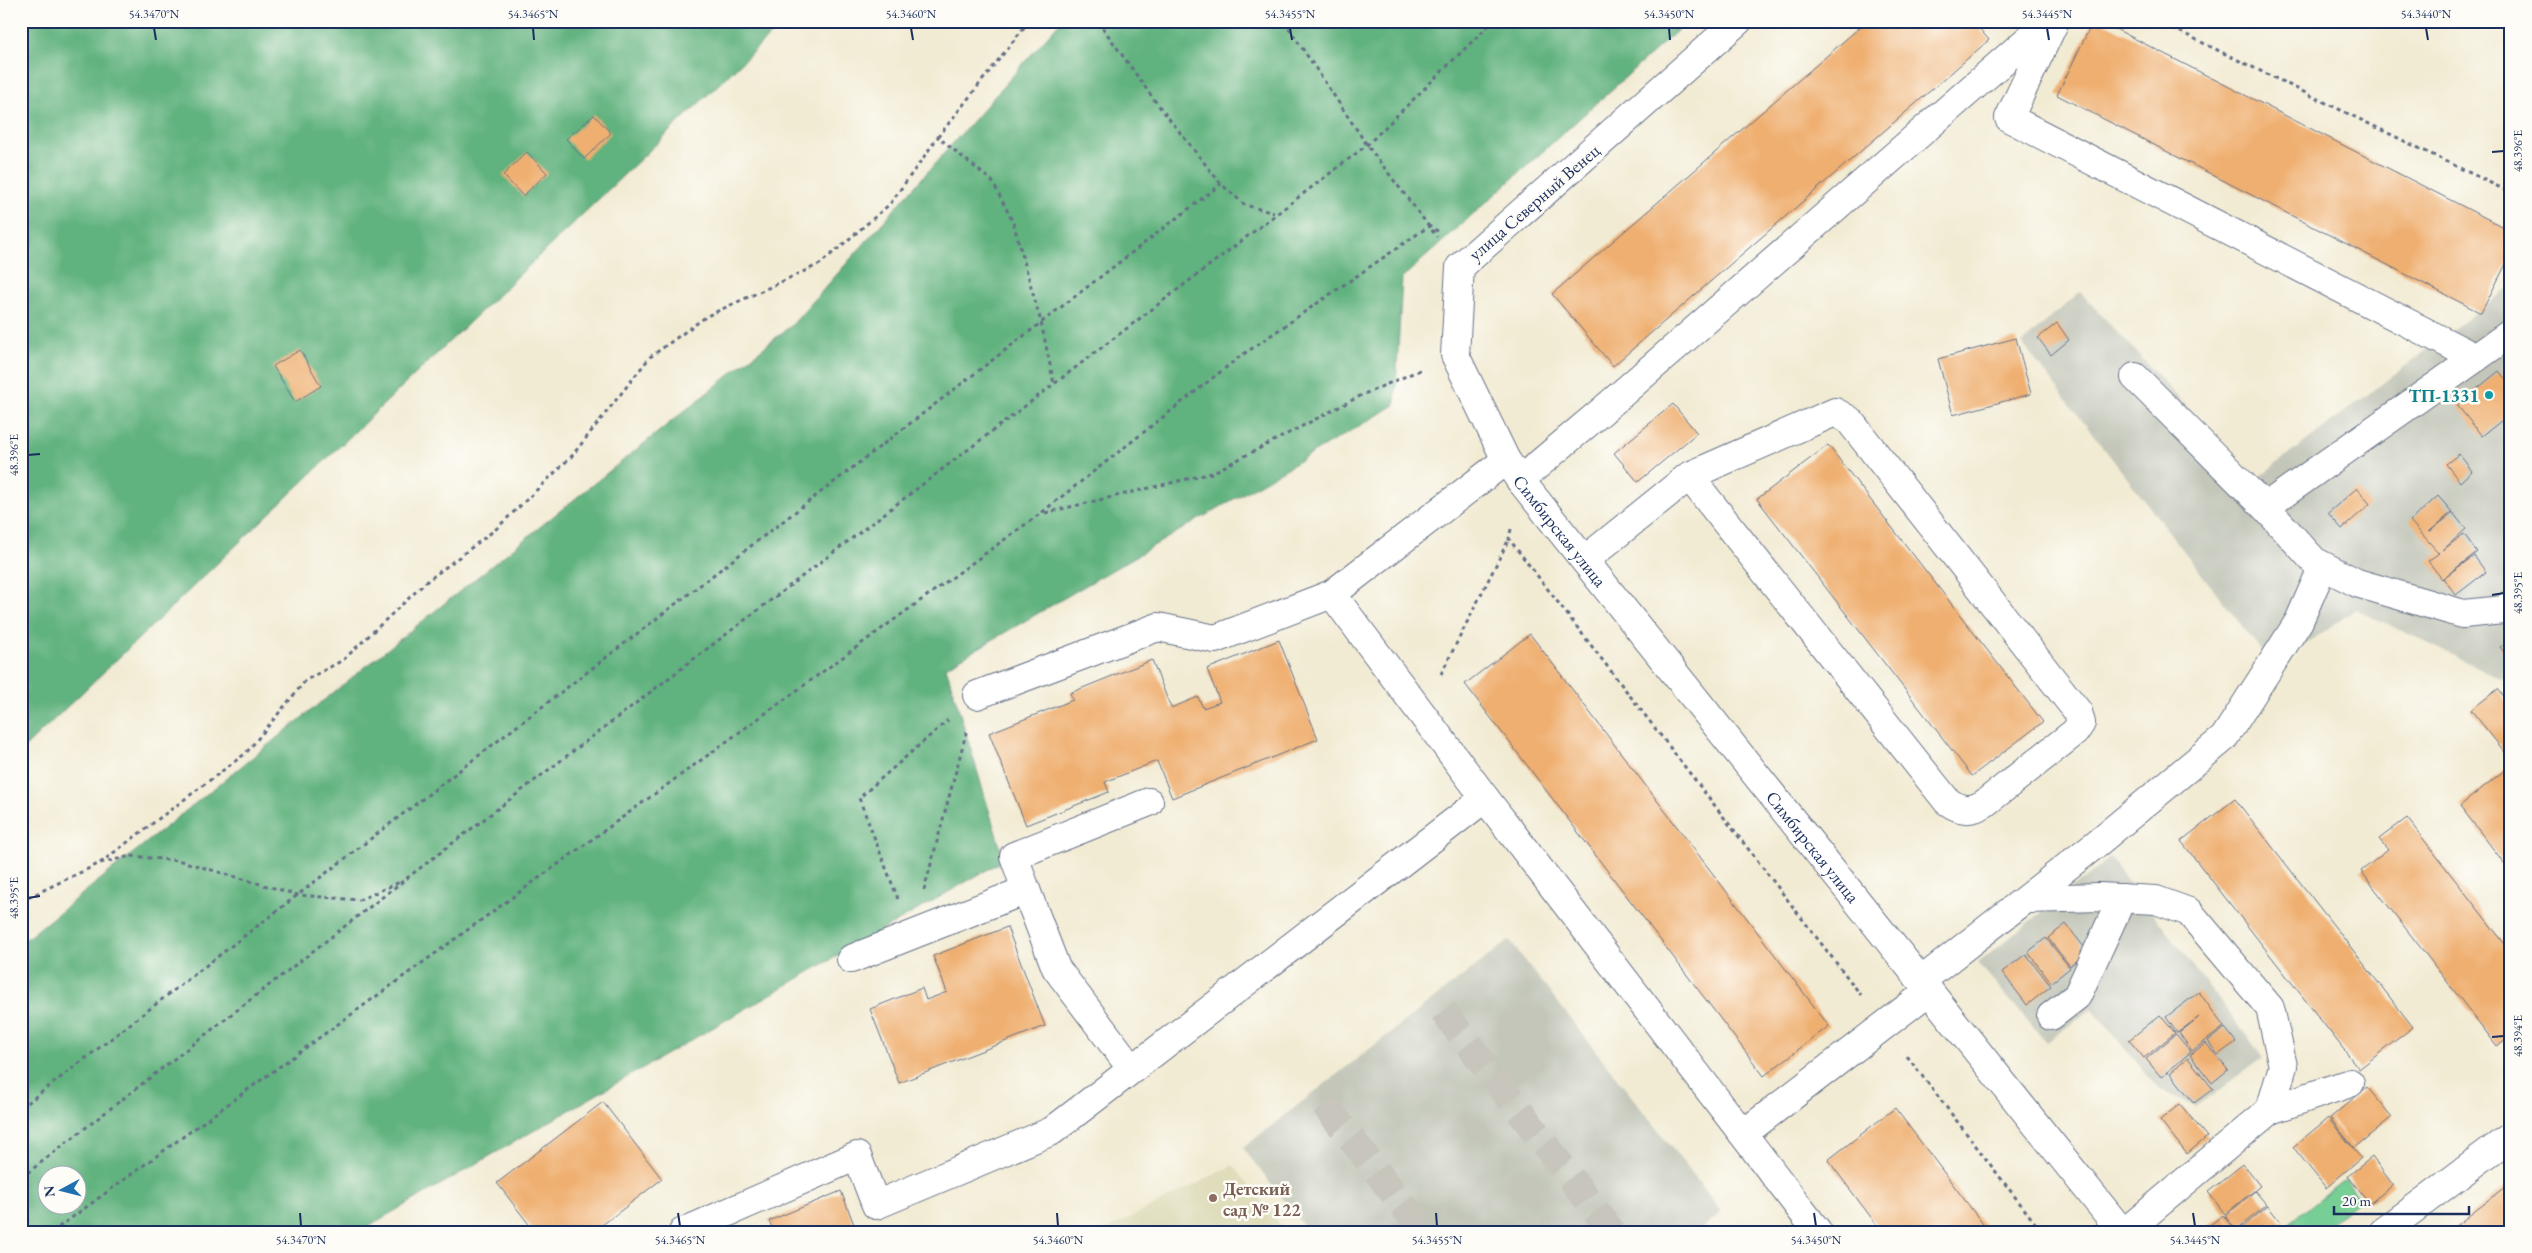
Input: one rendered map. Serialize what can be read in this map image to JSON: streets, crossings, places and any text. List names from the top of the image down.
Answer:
{
  "streets": {
    "street": ["улица Северный Венец", "Симбирская улица"]
  },
  "crossings": [
    ["улица Северный Венец", "Симбирская улица"]
  ],
  "places": ["ТП-1331", "Детский сад № 122"],
  "scale_bar": "20 m",
  "north": "left",
  "coordinates": [
    "54.3470°N",
    "54.3465°N",
    "54.3460°N",
    "54.3455°N",
    "54.3450°N",
    "54.3445°N",
    "54.3440°N",
    "48.396°E",
    "48.395°E",
    "48.394°E"
  ]
}
